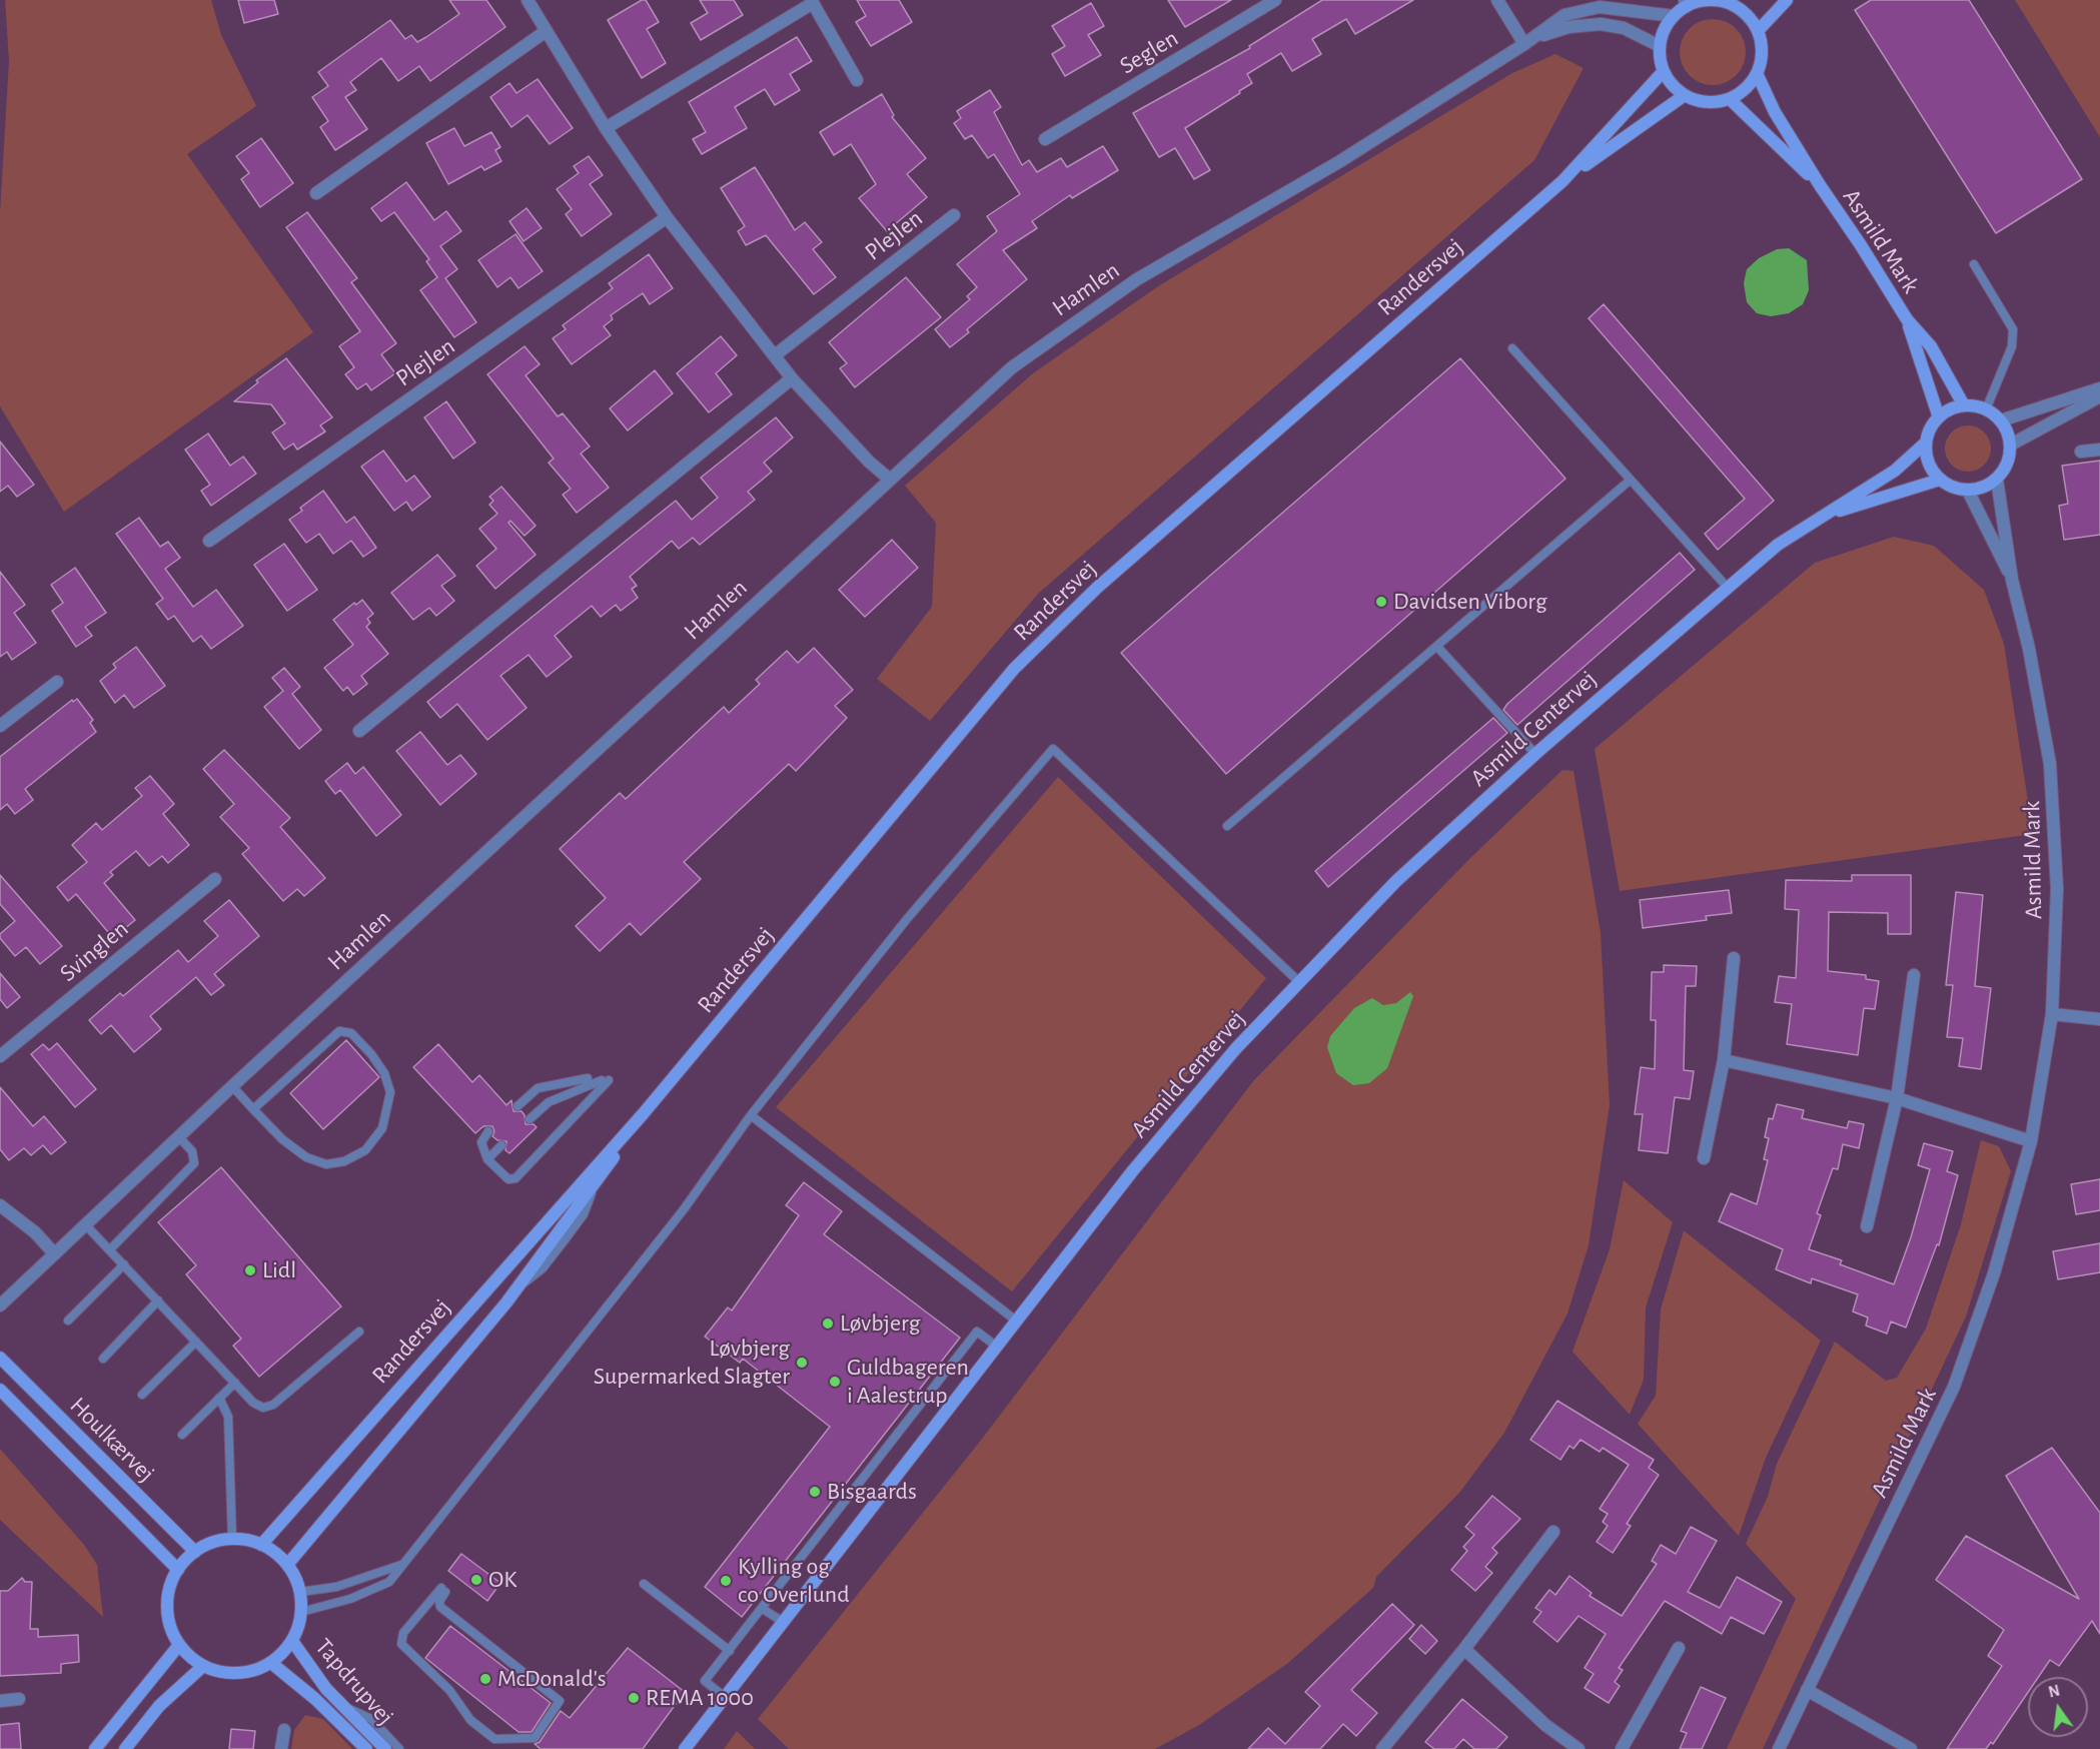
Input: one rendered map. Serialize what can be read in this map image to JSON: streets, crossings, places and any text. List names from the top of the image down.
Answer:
{
  "streets": {
    "street": [
      "Seglen",
      "Plejlen",
      "Asmild Mark",
      "Randersvej",
      "Hamlen",
      "Asmild Centervej",
      "Svinglen",
      "Houlkærvej",
      "Tapdrupvej"
    ]
  },
  "crossings": [
    ["Asmild Mark", "Randersvej"],
    ["Asmild Mark", "Hamlen"],
    ["Asmild Mark", "Asmild Centervej"],
    ["Randersvej", "Hamlen"],
    ["Randersvej", "Houlkærvej"],
    ["Randersvej", "Tapdrupvej"],
    ["Houlkærvej", "Tapdrupvej"]
  ],
  "places": [
    "Davidsen Viborg",
    "Lidl",
    "Løvbjerg",
    "Løvbjerg Supermarked Slagter",
    "Guldbageren i Aalestrup",
    "Bisgaards",
    "OK",
    "Kylling og co Overlund",
    "McDonald's",
    "REMA 1000"
  ],
  "north": "top"
}
